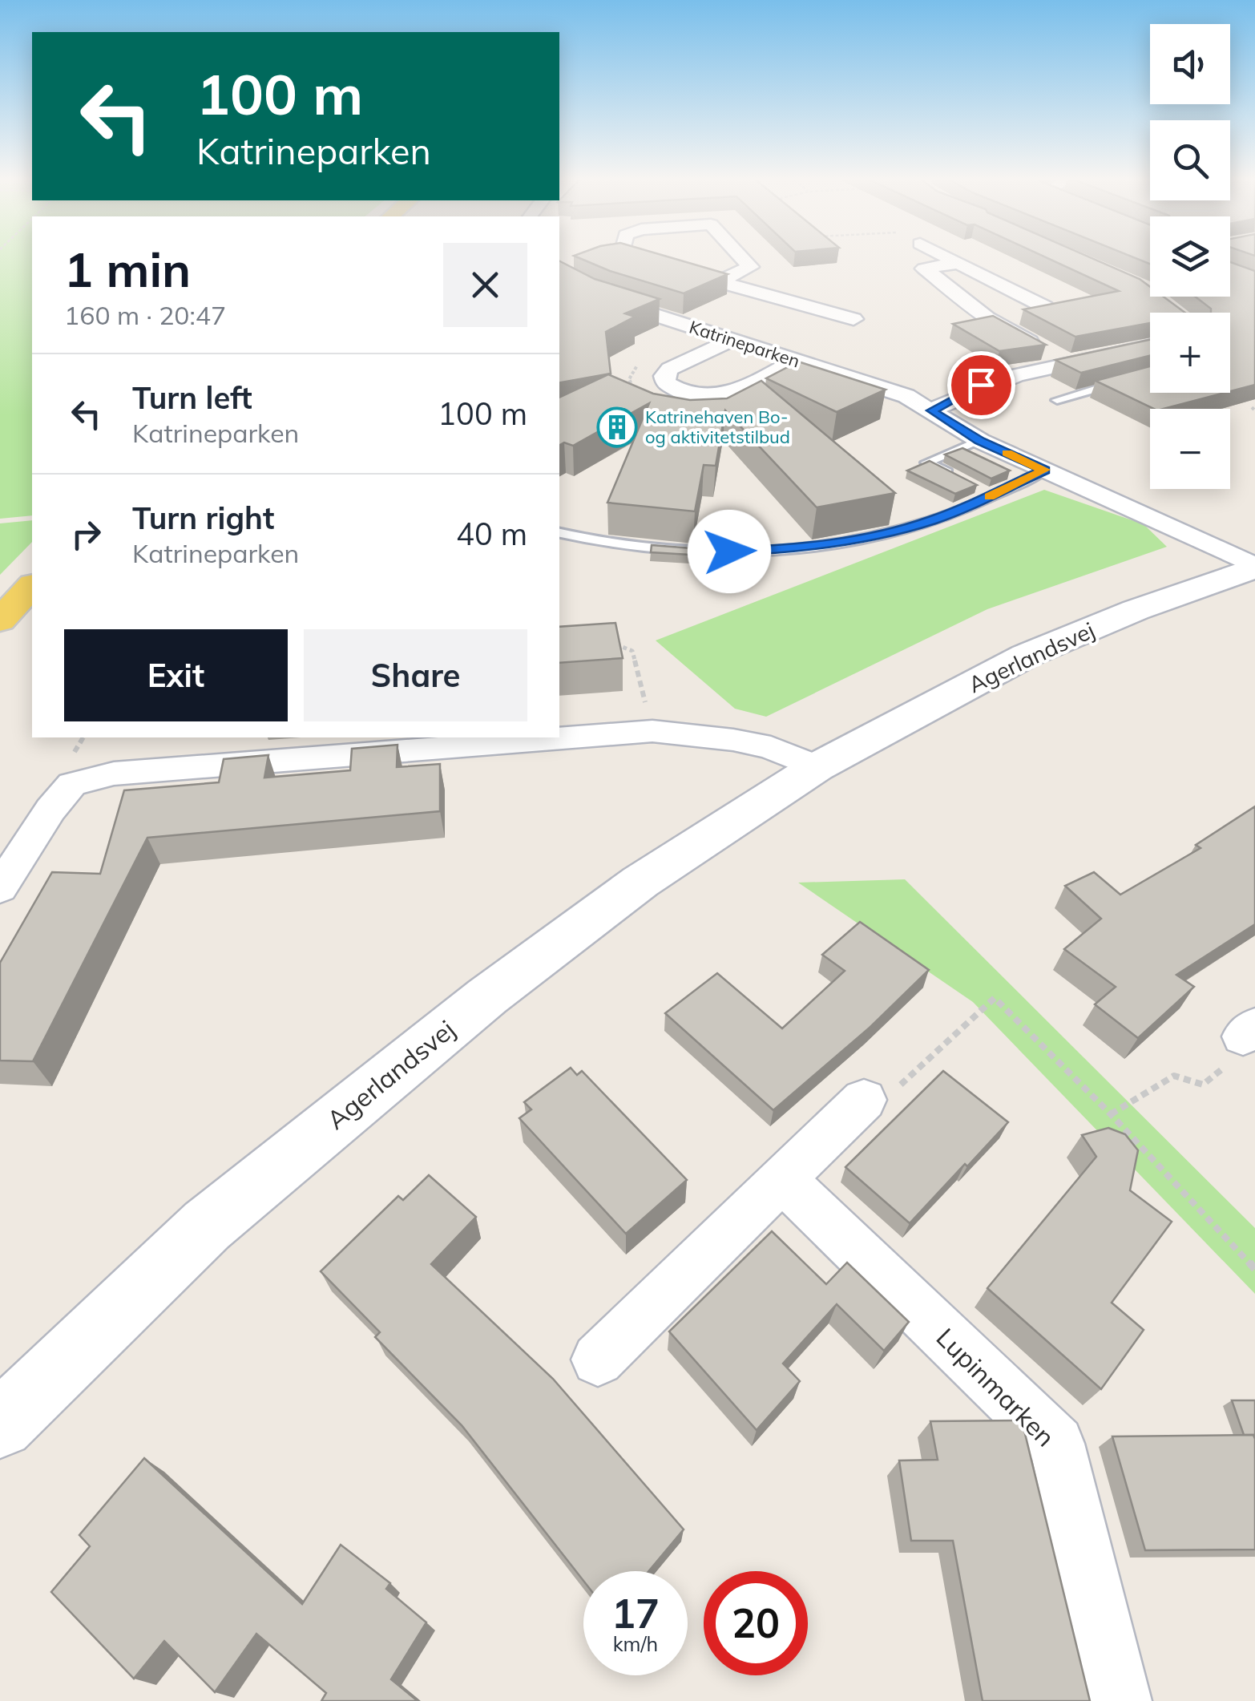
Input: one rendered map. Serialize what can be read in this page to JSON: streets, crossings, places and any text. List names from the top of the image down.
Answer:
{
  "streets": {
    "street": ["Katrineparken", "Agerlandsvej", "Lupinmarken"]
  },
  "crossings": [
    ["Katrineparken", "Agerlandsvej"]
  ],
  "places": {
    "building": ["Katrinehaven Bo- og aktivitetstilbud"]
  },
  "page": {
    "map_buttons": ["+", "−"],
    "turn": ["100 m", "Katrineparken"],
    "heading": ["1 min", "160 m · 20:47"],
    "list": [
      {
        "name": "Turn left",
        "note": "Katrineparken",
        "value": "100 m"
      },
      {
        "name": "Turn right",
        "note": "Katrineparken",
        "value": "40 m"
      }
    ],
    "buttons": ["Exit", "Share"],
    "speed": "17 km/h",
    "limit": "20"
  }
}
